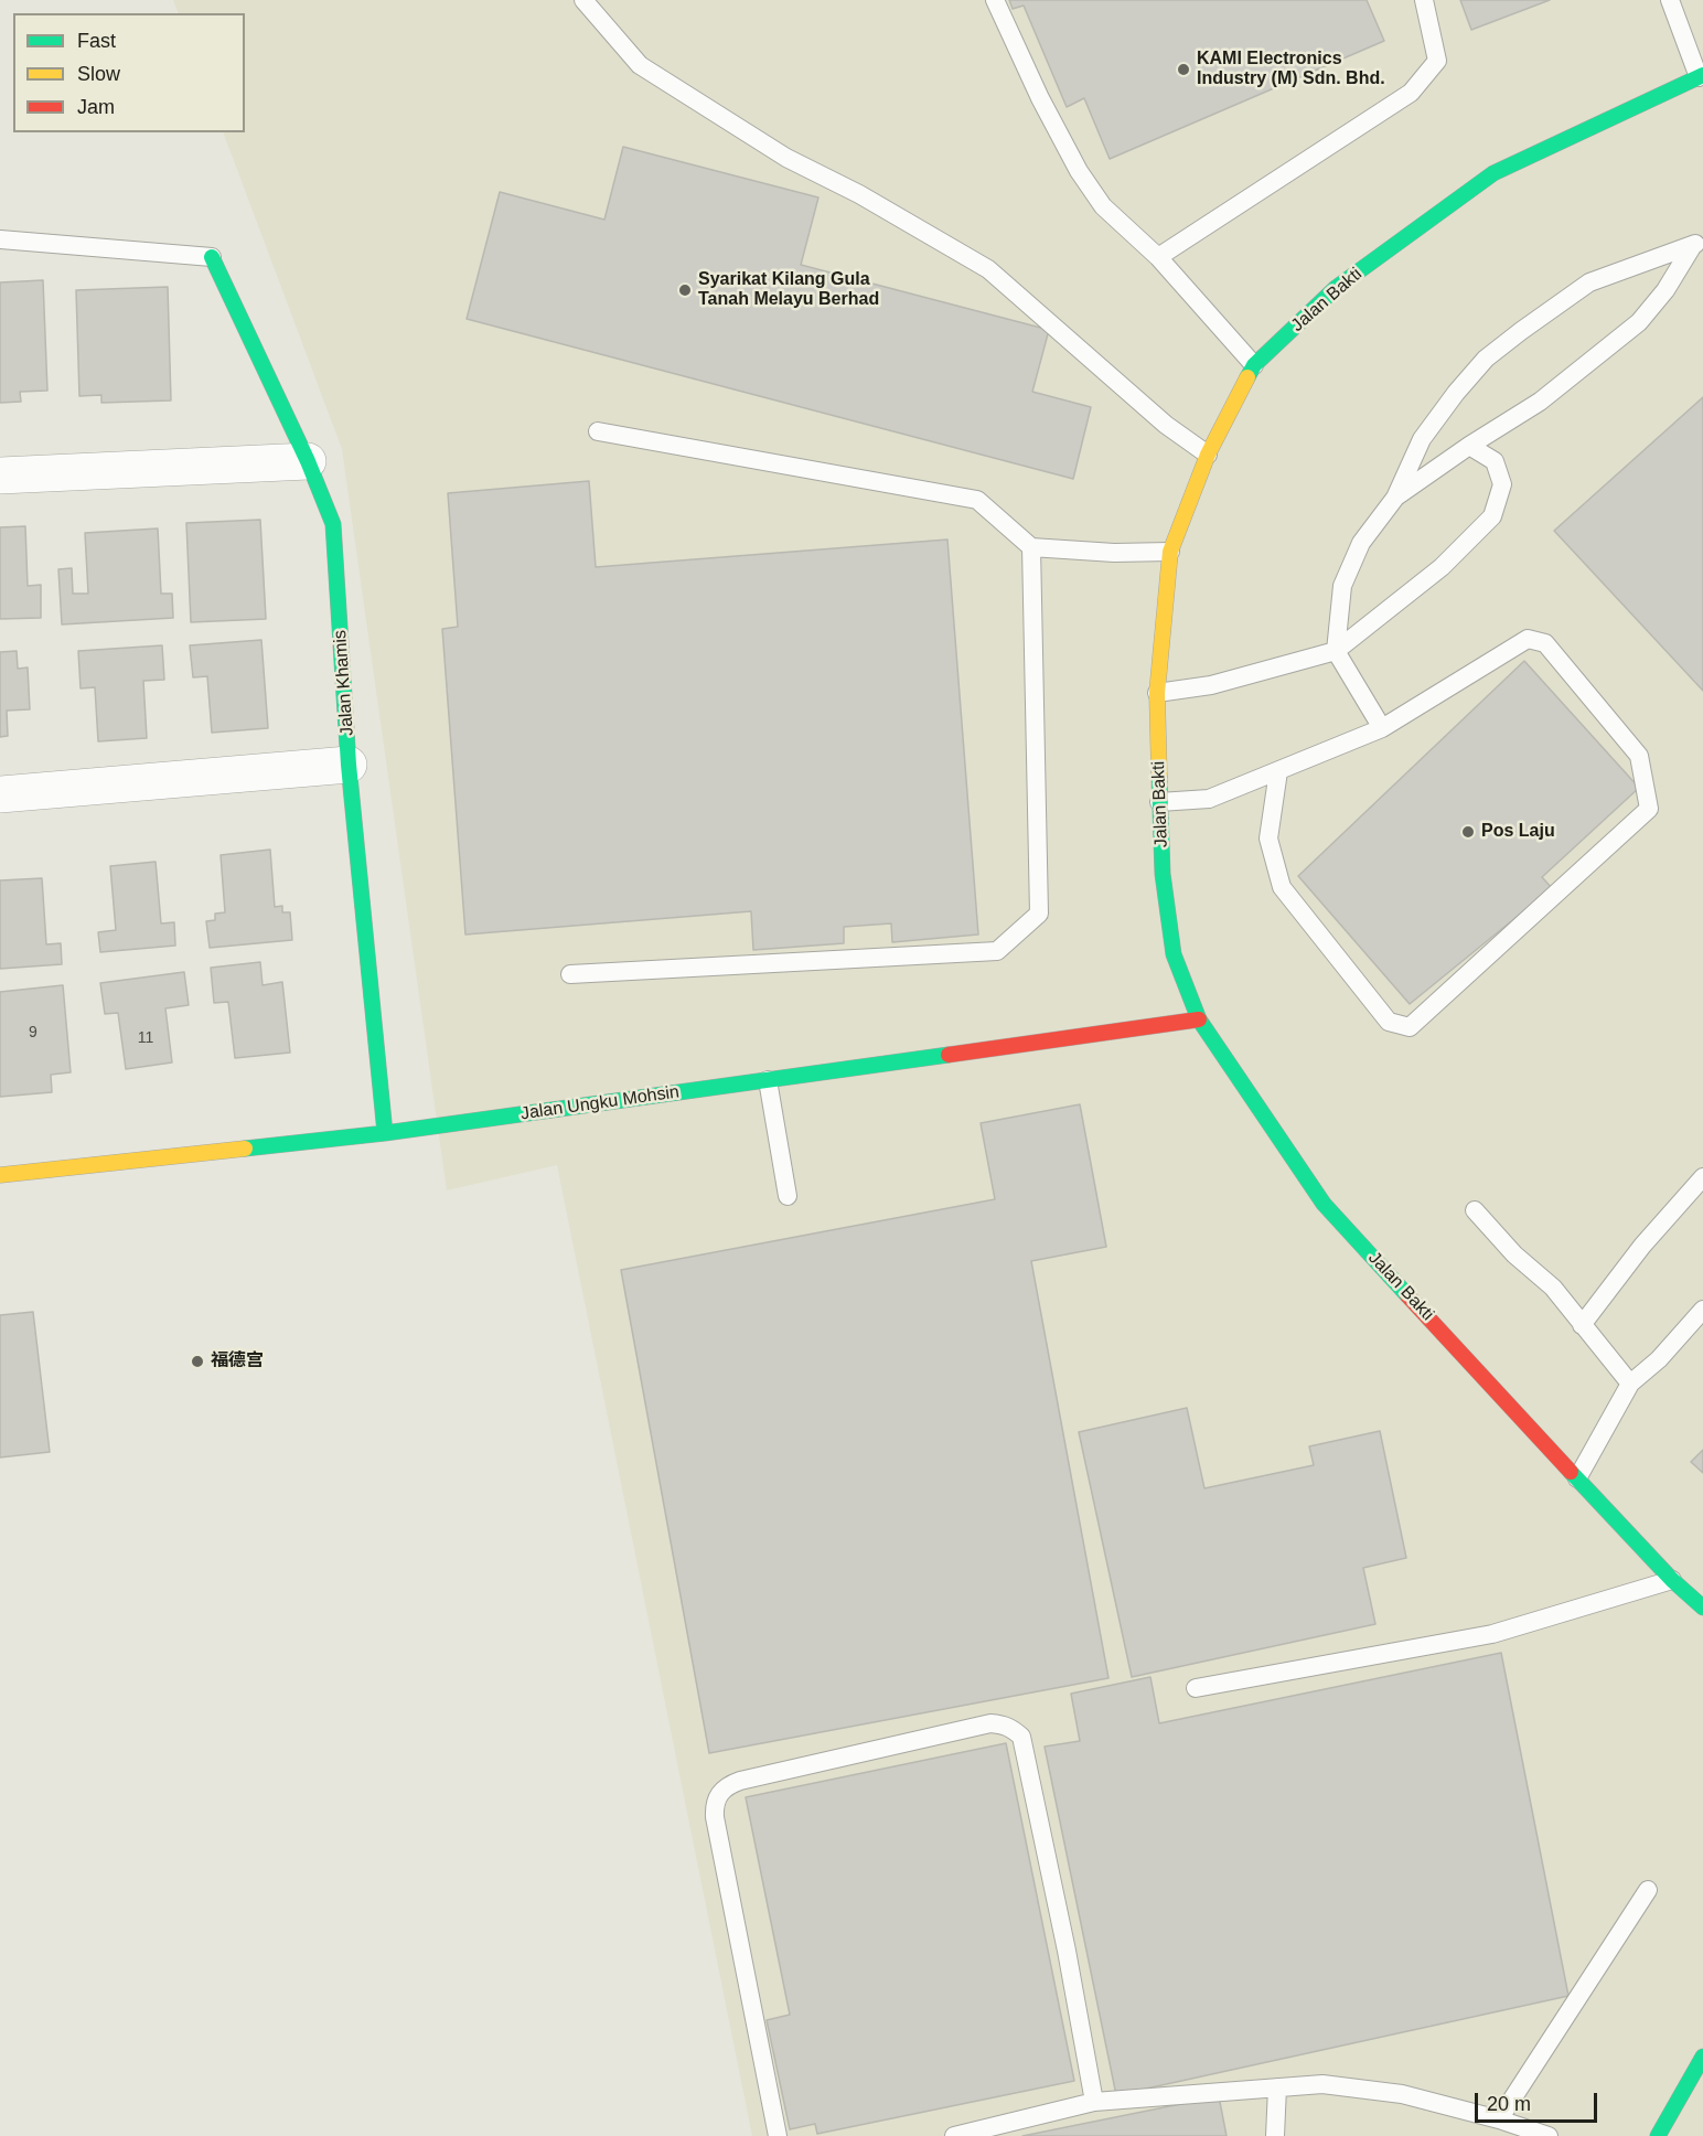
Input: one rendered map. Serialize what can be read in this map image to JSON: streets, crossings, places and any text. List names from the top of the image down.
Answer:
{
  "streets": {
    "street": ["Jalan Bakti", "Jalan Khamis", "Jalan Ungku Mohsin"]
  },
  "crossings": [
    ["Jalan Bakti", "Jalan Ungku Mohsin"],
    ["Jalan Khamis", "Jalan Ungku Mohsin"]
  ],
  "places": [
    "KAMI Electronics Industry (M) Sdn. Bhd.",
    "Syarikat Kilang Gula Tanah Melayu Berhad",
    "Pos Laju",
    "福德宫"
  ],
  "house_numbers": ["9", "11"],
  "legend": ["Fast", "Slow", "Jam"],
  "scale_bar": "20 m"
}
